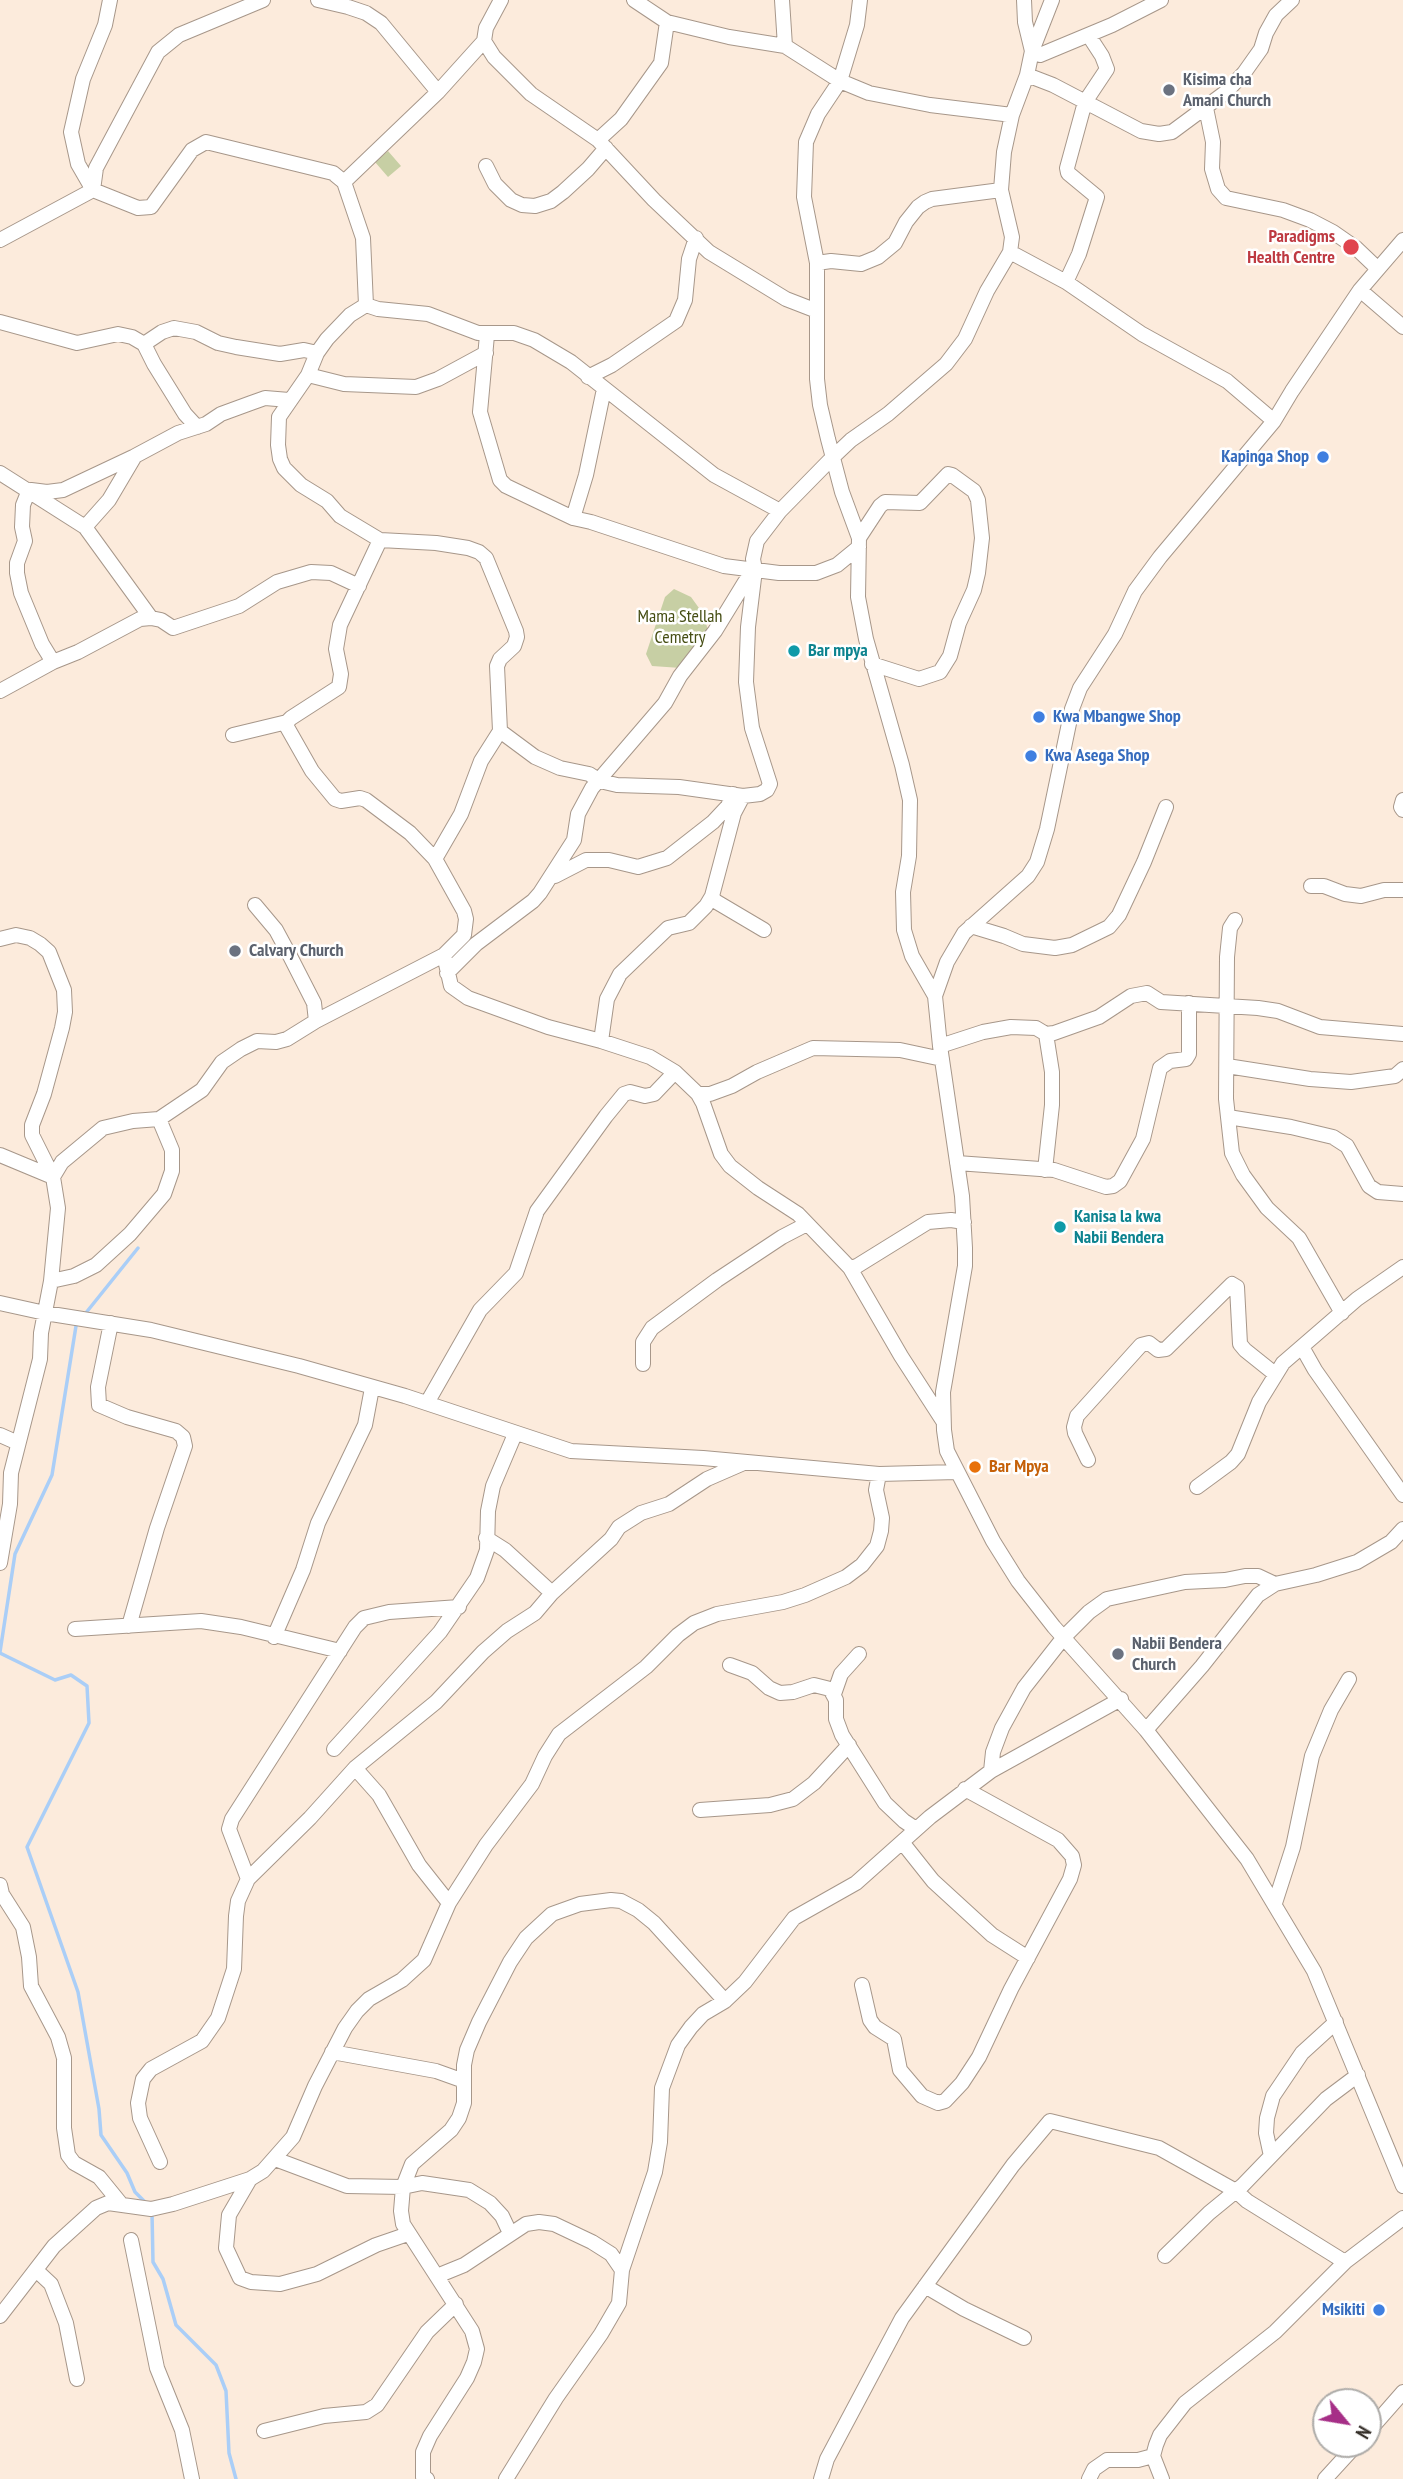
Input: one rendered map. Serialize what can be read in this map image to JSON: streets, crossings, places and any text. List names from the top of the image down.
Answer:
{
  "parks": ["Mama Stellah Cemetry"],
  "places": [
    "Kisima cha Amani Church",
    "Paradigms Health Centre",
    "Kapinga Shop",
    "Bar mpya",
    "Kwa Mbangwe Shop",
    "Kwa Asega Shop",
    "Calvary Church",
    "Kanisa la kwa Nabii Bendera",
    "Bar Mpya",
    "Nabii Bendera Church",
    "Msikiti"
  ],
  "north": "bottom right"
}
